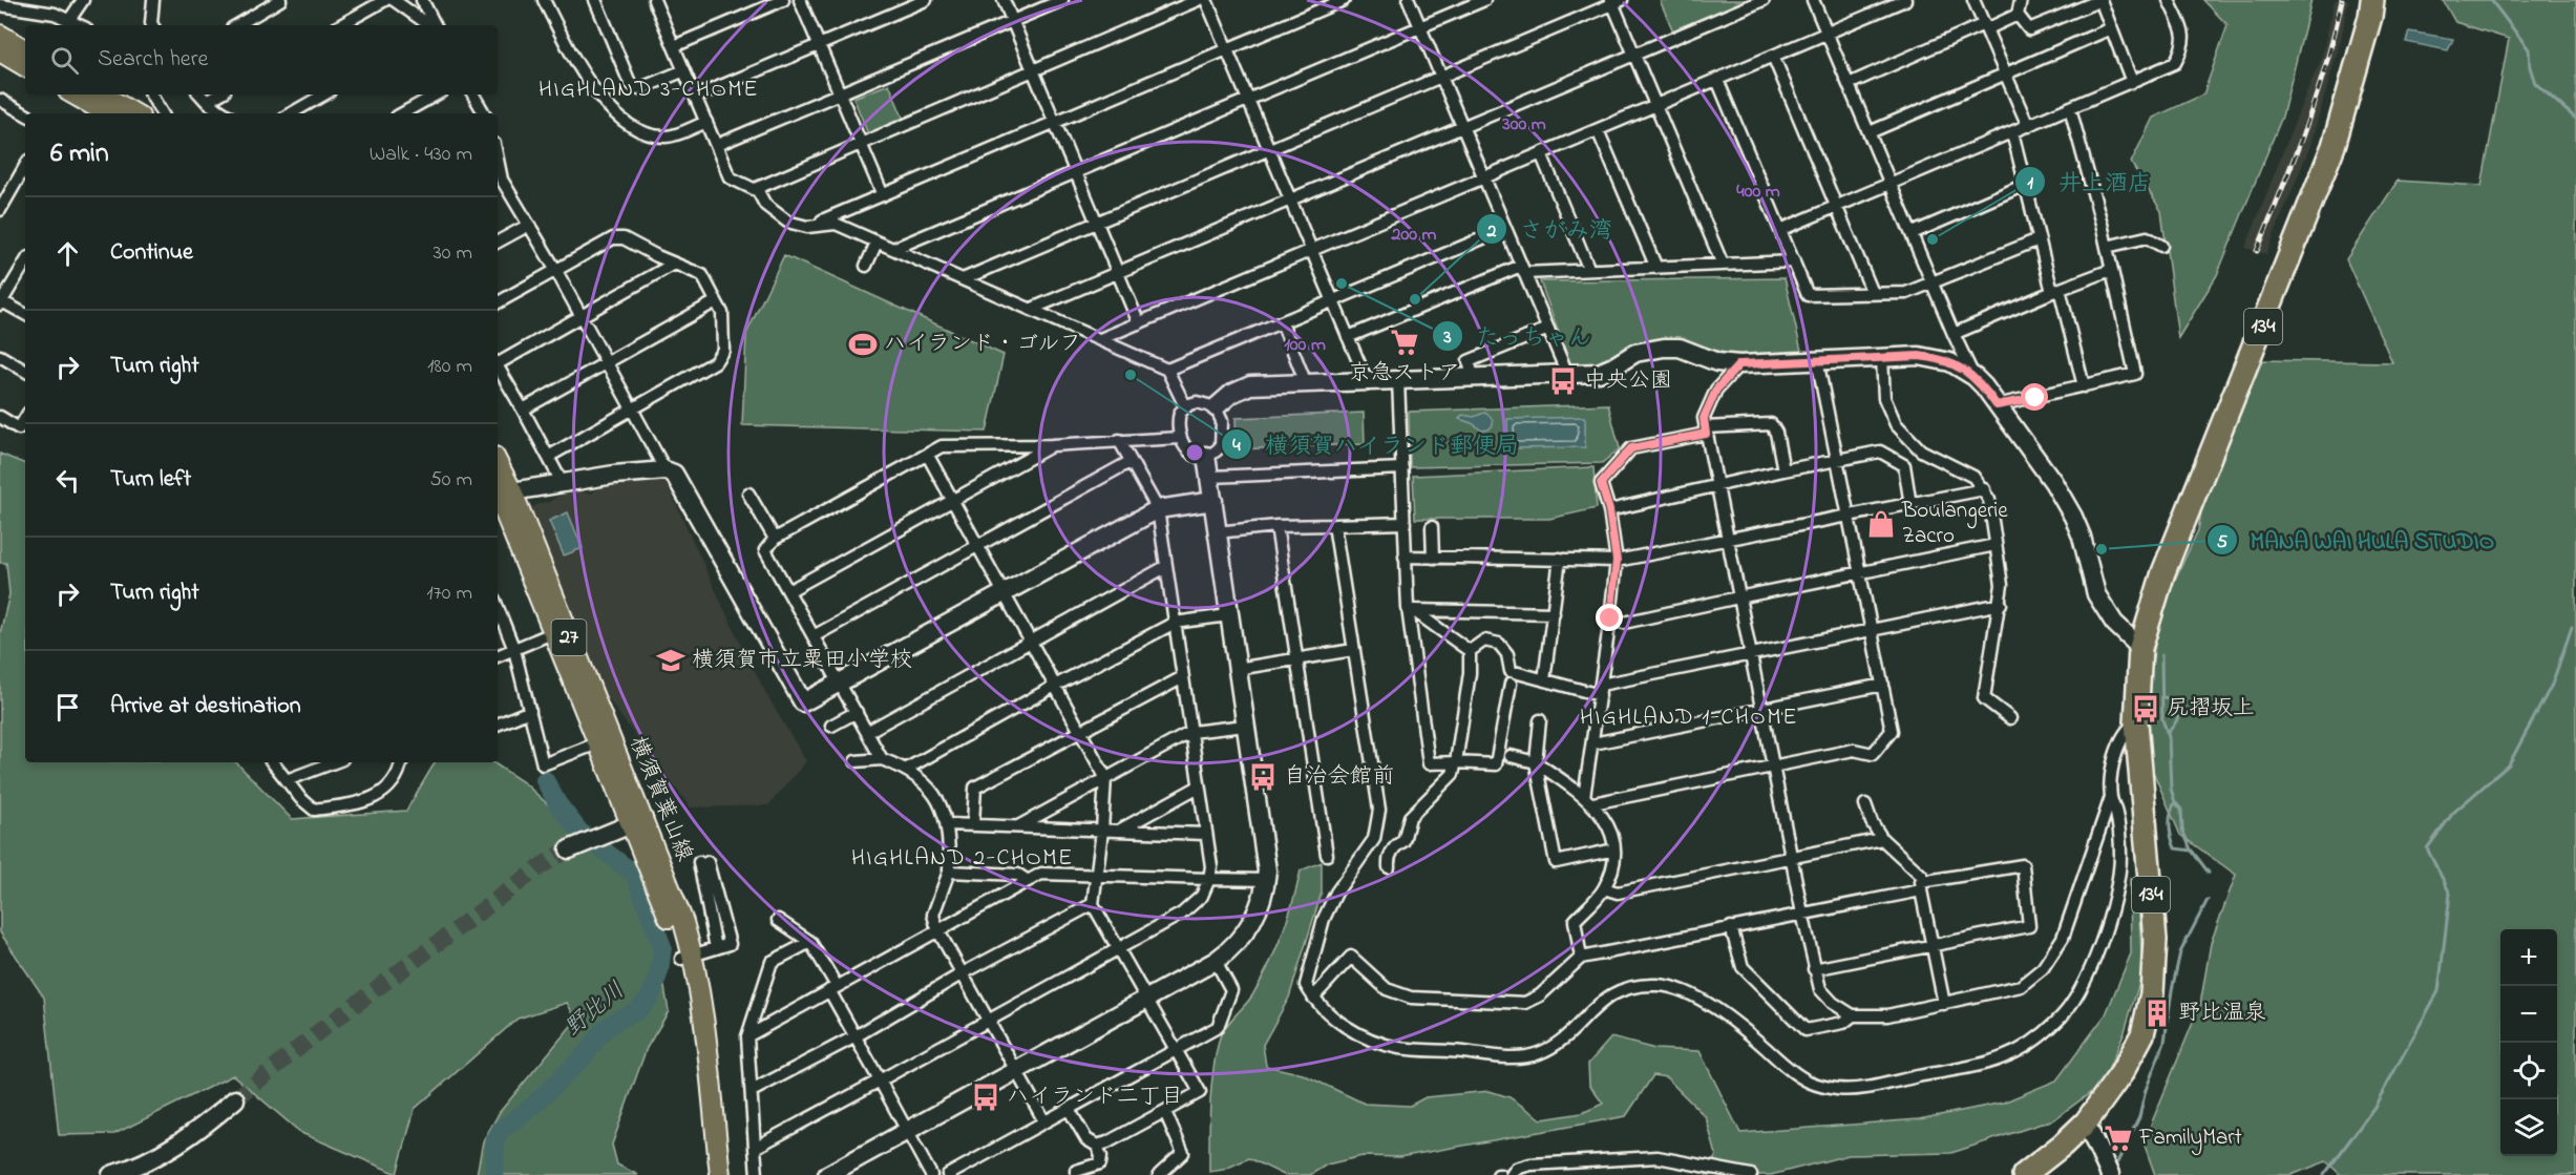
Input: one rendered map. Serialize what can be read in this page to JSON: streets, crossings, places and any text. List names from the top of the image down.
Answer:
{
  "streets": {
    "highway": ["134"],
    "main road": ["27", "横須賀葉山線"]
  },
  "districts": ["HIGHLAND 3-CHOME", "HIGHLAND 1-CHOME", "HIGHLAND 2-CHOME"],
  "water": ["野比川"],
  "places": {
    "other": [
      "井上酒店",
      "たっちゃん",
      "さがみ湾",
      "横須賀ハイランド郵便局",
      "MANA WAI HULA STUDIO"
    ],
    "supermarket": ["京急ストア", "FamilyMart"],
    "sports": ["ハイランド・ゴルフ"],
    "bus stop": [
      "中央公園",
      "尻摺坂上",
      "自治会館前",
      "ハイランド二丁目"
    ],
    "shop": ["Boulangerie Zacro"],
    "school or university": ["横須賀市立粟田小学校"],
    "building": ["野比温泉"]
  },
  "page": {
    "search": "Search here",
    "heading": ["6 min", "Walk · 430 m"],
    "list": [
      ["Continue", "30 m"],
      ["Turn right", "180 m"],
      ["Turn left", "50 m"],
      ["Turn right", "170 m"],
      "Arrive at destination"
    ],
    "map_buttons": ["+", "−"]
  },
  "rings": [
    "300 m",
    "400 m",
    "200 m",
    "100 m"
  ]
}
